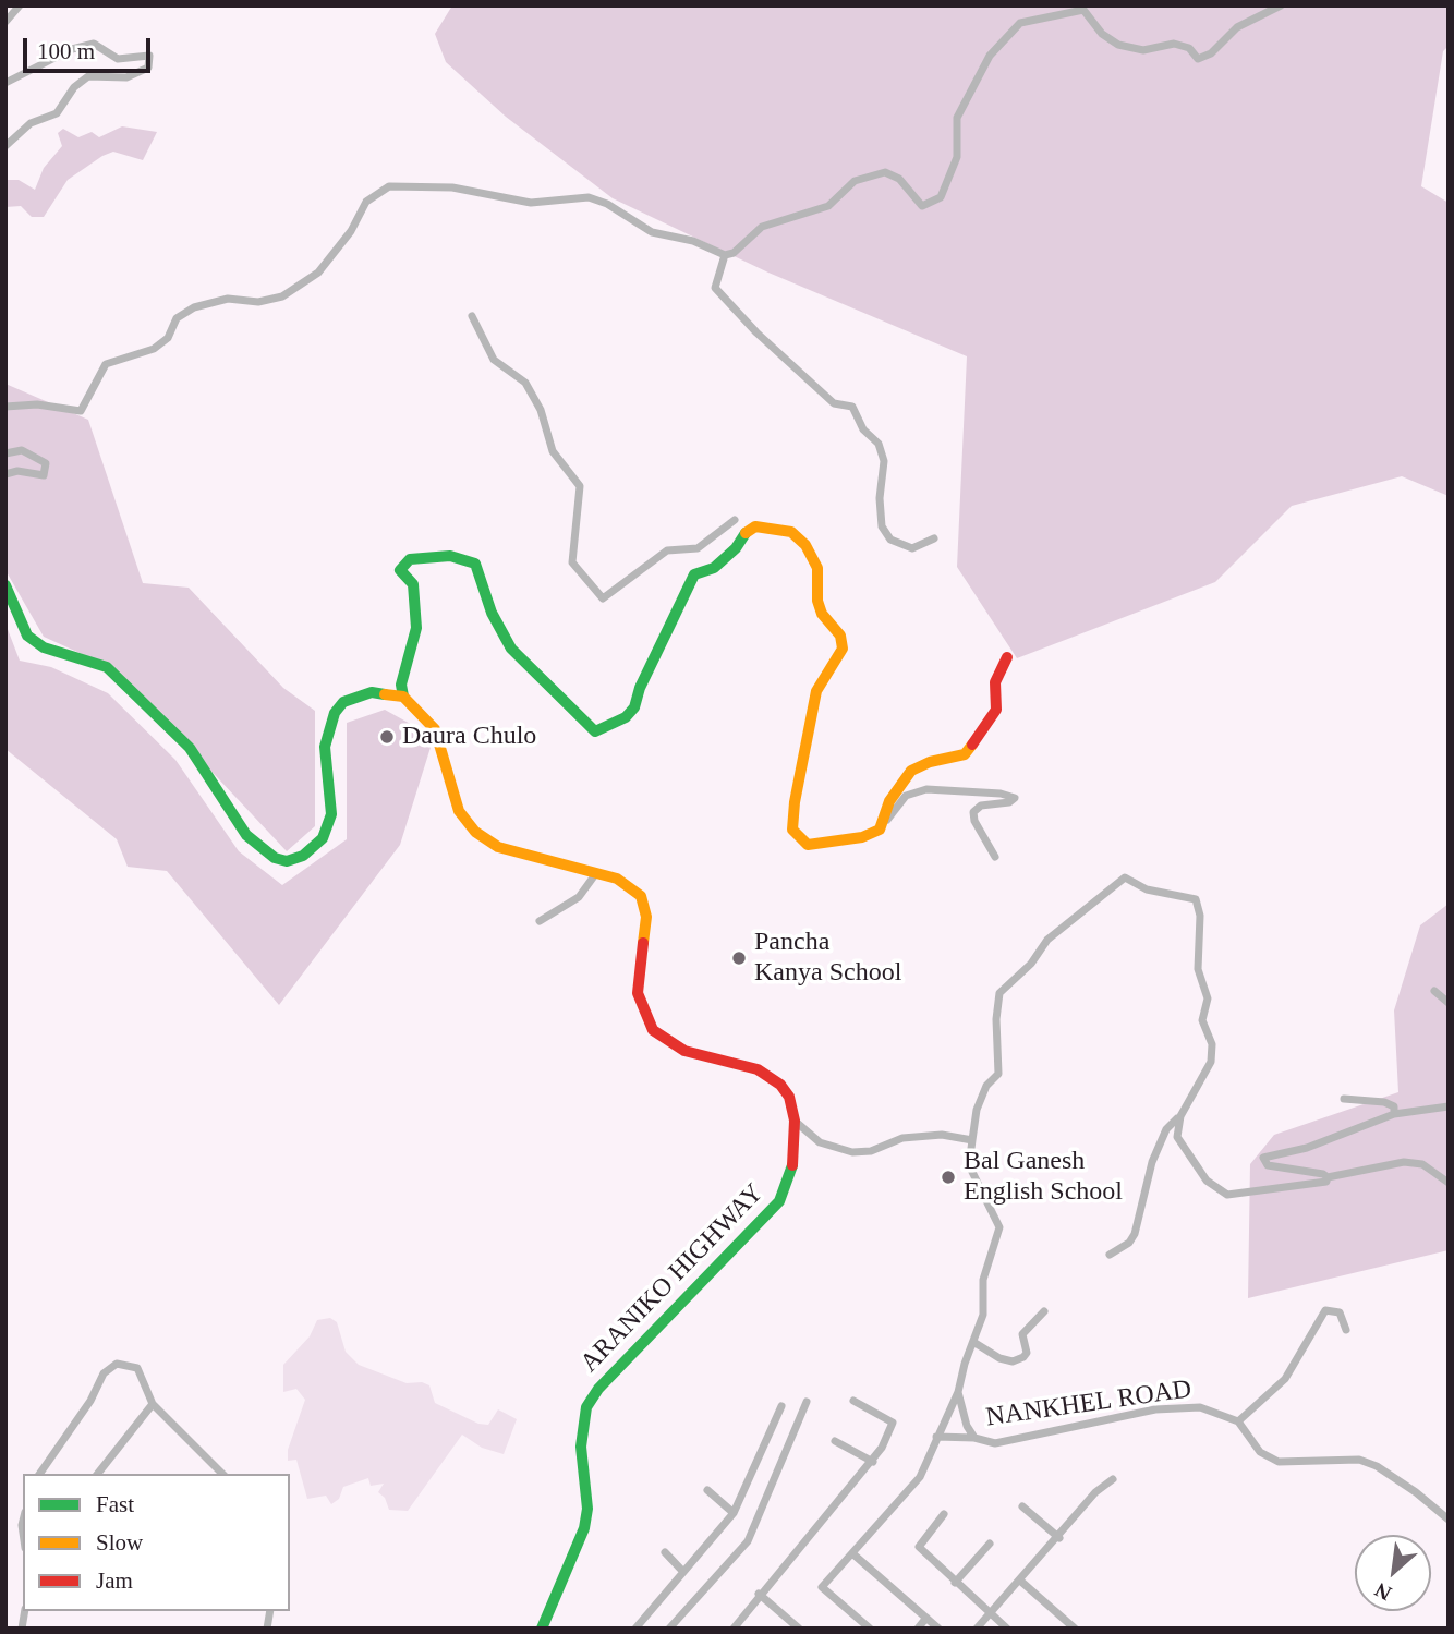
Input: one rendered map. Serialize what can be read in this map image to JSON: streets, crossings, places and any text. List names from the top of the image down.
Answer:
{
  "streets": {
    "main road": ["ARANIKO HIGHWAY"],
    "street": ["NANKHEL ROAD"]
  },
  "places": ["Daura Chulo", "Pancha Kanya School", "Bal Ganesh English School"],
  "legend": ["Fast", "Slow", "Jam"],
  "scale_bar": "100 m",
  "north": "bottom left"
}
